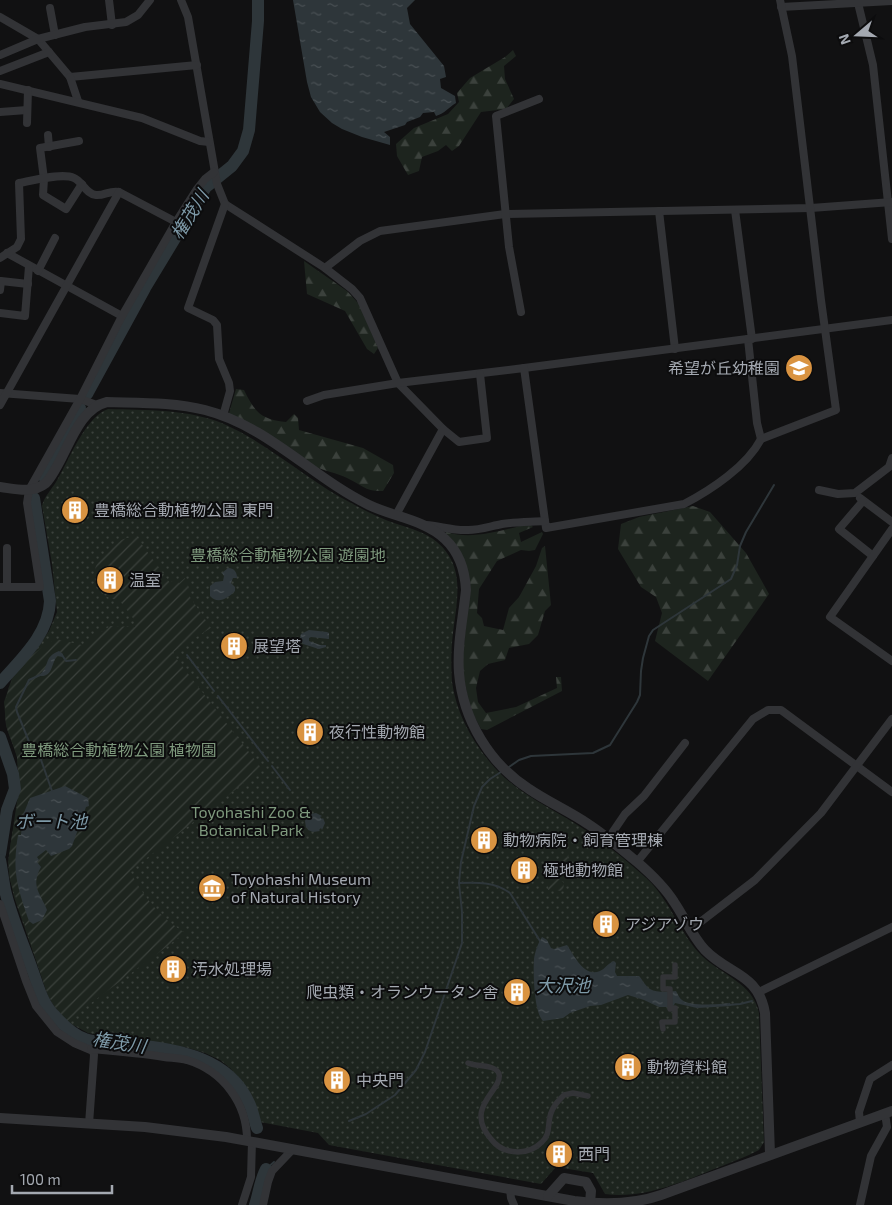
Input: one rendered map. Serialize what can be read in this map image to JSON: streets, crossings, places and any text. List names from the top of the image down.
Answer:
{
  "water": ["権茂川", "ボート池", "大沢池"],
  "parks": ["豊橋総合動植物公園 遊園地", "豊橋総合動植物公園 植物園", "Toyohashi Zoo & Botanical Park"],
  "places": {
    "school or university": ["希望が丘幼稚園"],
    "building": [
      "豊橋総合動植物公園 東門",
      "温室",
      "展望塔",
      "夜行性動物館",
      "動物病院・飼育管理棟",
      "極地動物館",
      "アジアゾウ",
      "汚水処理場",
      "爬虫類・オランウータン舎",
      "動物資料館",
      "中央門",
      "西門"
    ],
    "museum": ["Toyohashi Museum of Natural History"]
  },
  "scale_bar": "100 m",
  "north": "left"
}
